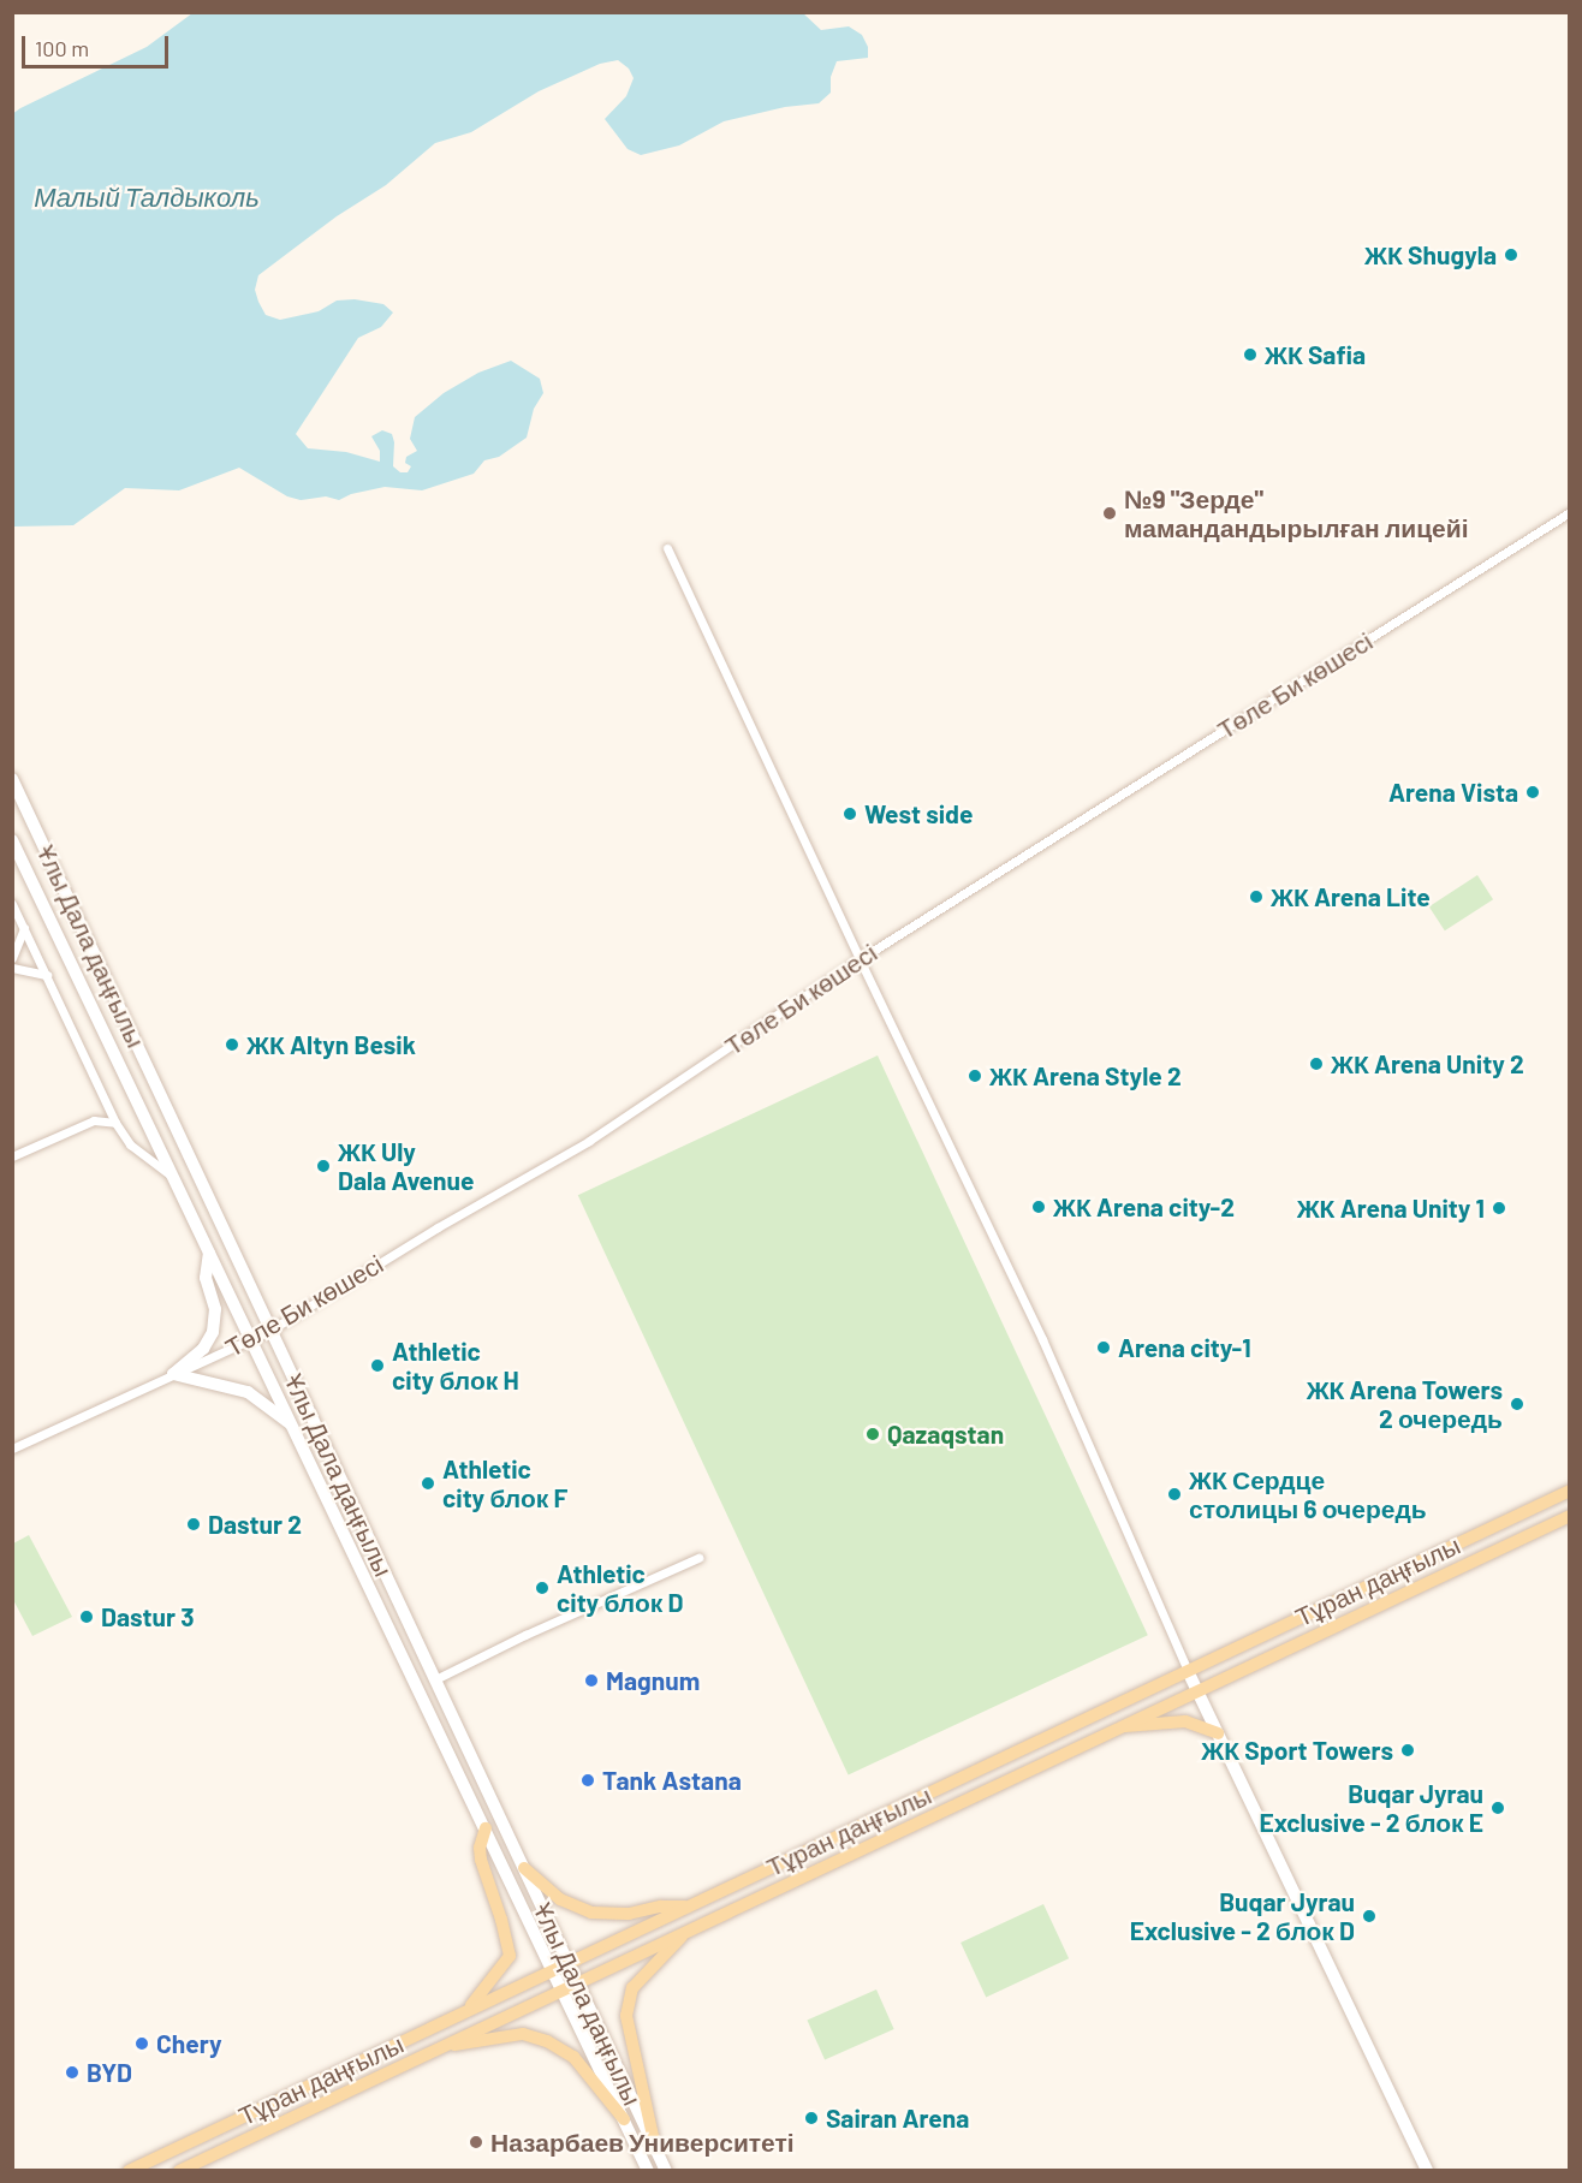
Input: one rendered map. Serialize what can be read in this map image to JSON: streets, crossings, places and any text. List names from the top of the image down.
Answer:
{
  "streets": {
    "main road": ["Тұран даңғылы"],
    "street": ["Төле Би көшесі", "Ұлы Дала даңғылы"]
  },
  "crossings": [
    ["Төле Би көшесі", "Ұлы Дала даңғылы"],
    ["Ұлы Дала даңғылы", "Тұран даңғылы"]
  ],
  "water": ["Малый Талдыколь"],
  "places": [
    "ЖК Shugyla",
    "ЖК Safia",
    "№9 \"Зерде\" мамандандырылған лицейі",
    "Arena Vista",
    "West side",
    "ЖК Arena Lite",
    "ЖК Altyn Besik",
    "ЖК Arena Unity 2",
    "ЖК Arena Style 2",
    "ЖК Uly Dala Avenue",
    "ЖК Arena city-2",
    "ЖК Arena Unity 1",
    "Arena city-1",
    "Athletic city блок H",
    "ЖК Arena Towers 2 очередь",
    "Qazaqstan",
    "Athletic city блок F",
    "ЖК Сердце столицы 6 очередь",
    "Dastur 2",
    "Athletic city блок D",
    "Dastur 3",
    "Magnum",
    "ЖК Sport Towers",
    "Tank Astana",
    "Buqar Jyrau Exclusive - 2 блок E",
    "Buqar Jyrau Exclusive - 2 блок D",
    "Chery",
    "BYD",
    "Sairan Arena",
    "Назарбаев Университеті"
  ],
  "scale_bar": "100 m"
}
